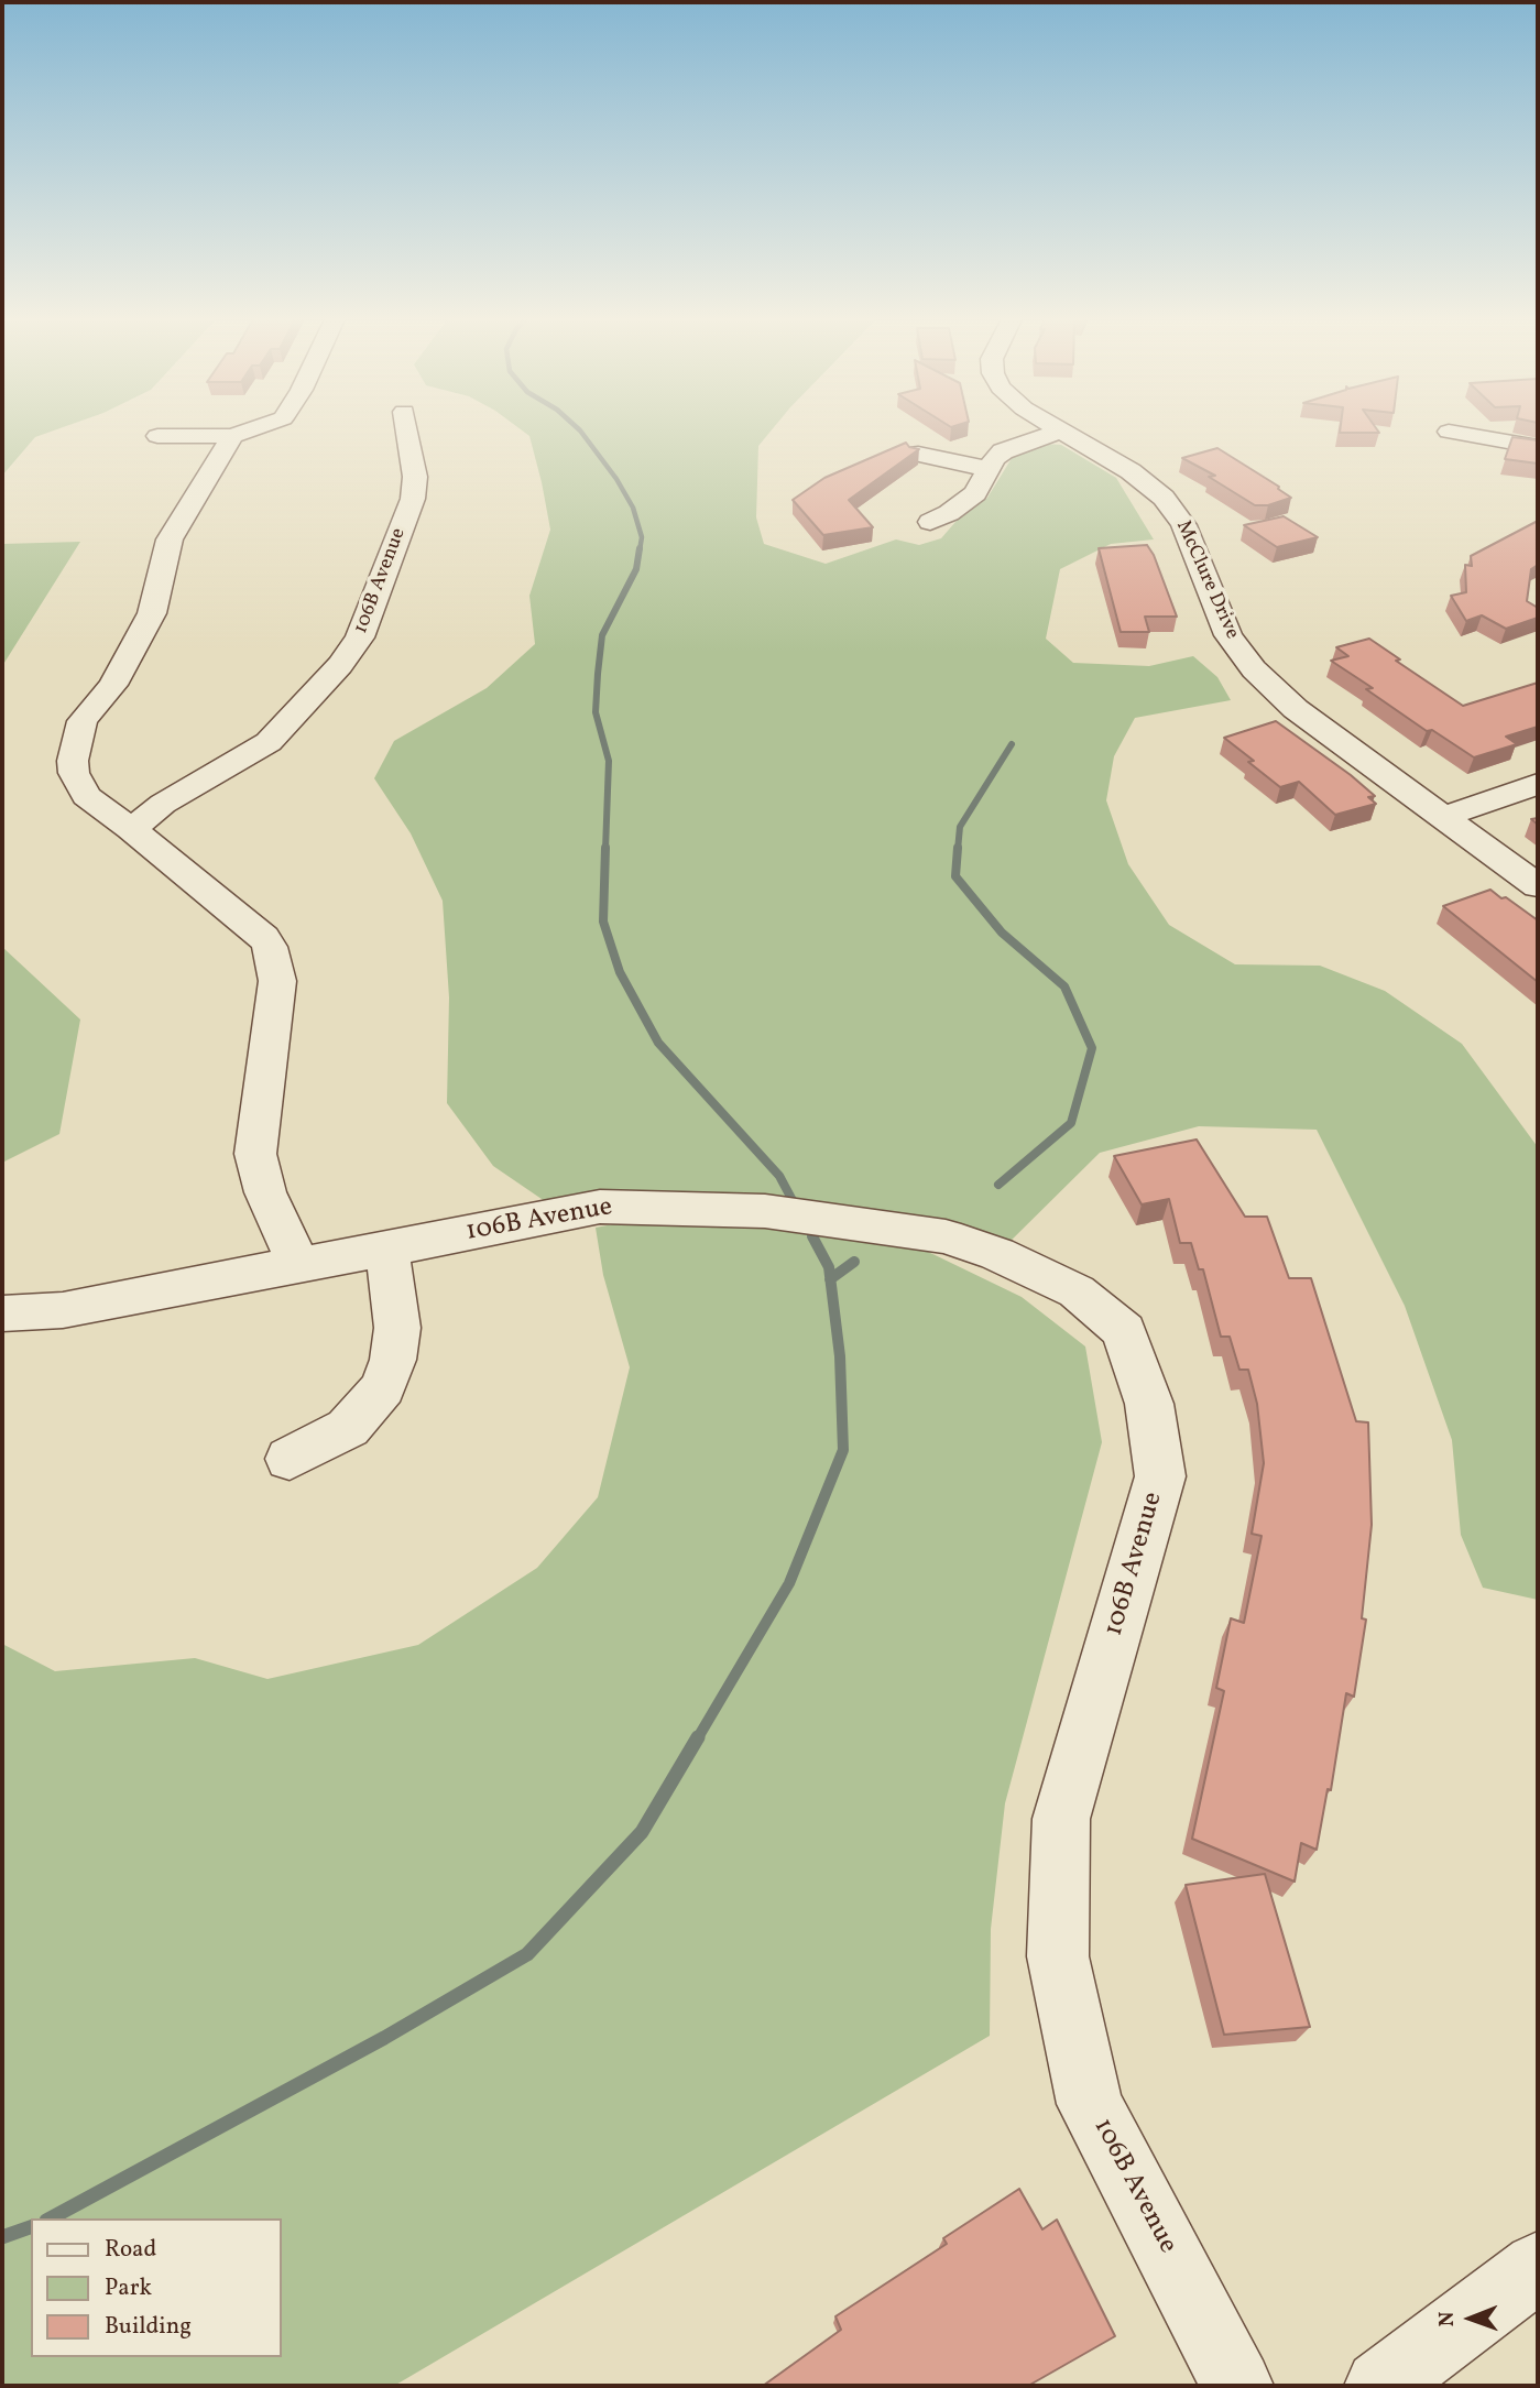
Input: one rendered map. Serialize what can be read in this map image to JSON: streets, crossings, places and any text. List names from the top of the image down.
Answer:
{
  "streets": {
    "street": ["McClure Drive", "106B Avenue"]
  },
  "legend": ["Road", "Park", "Building"],
  "north": "left"
}
